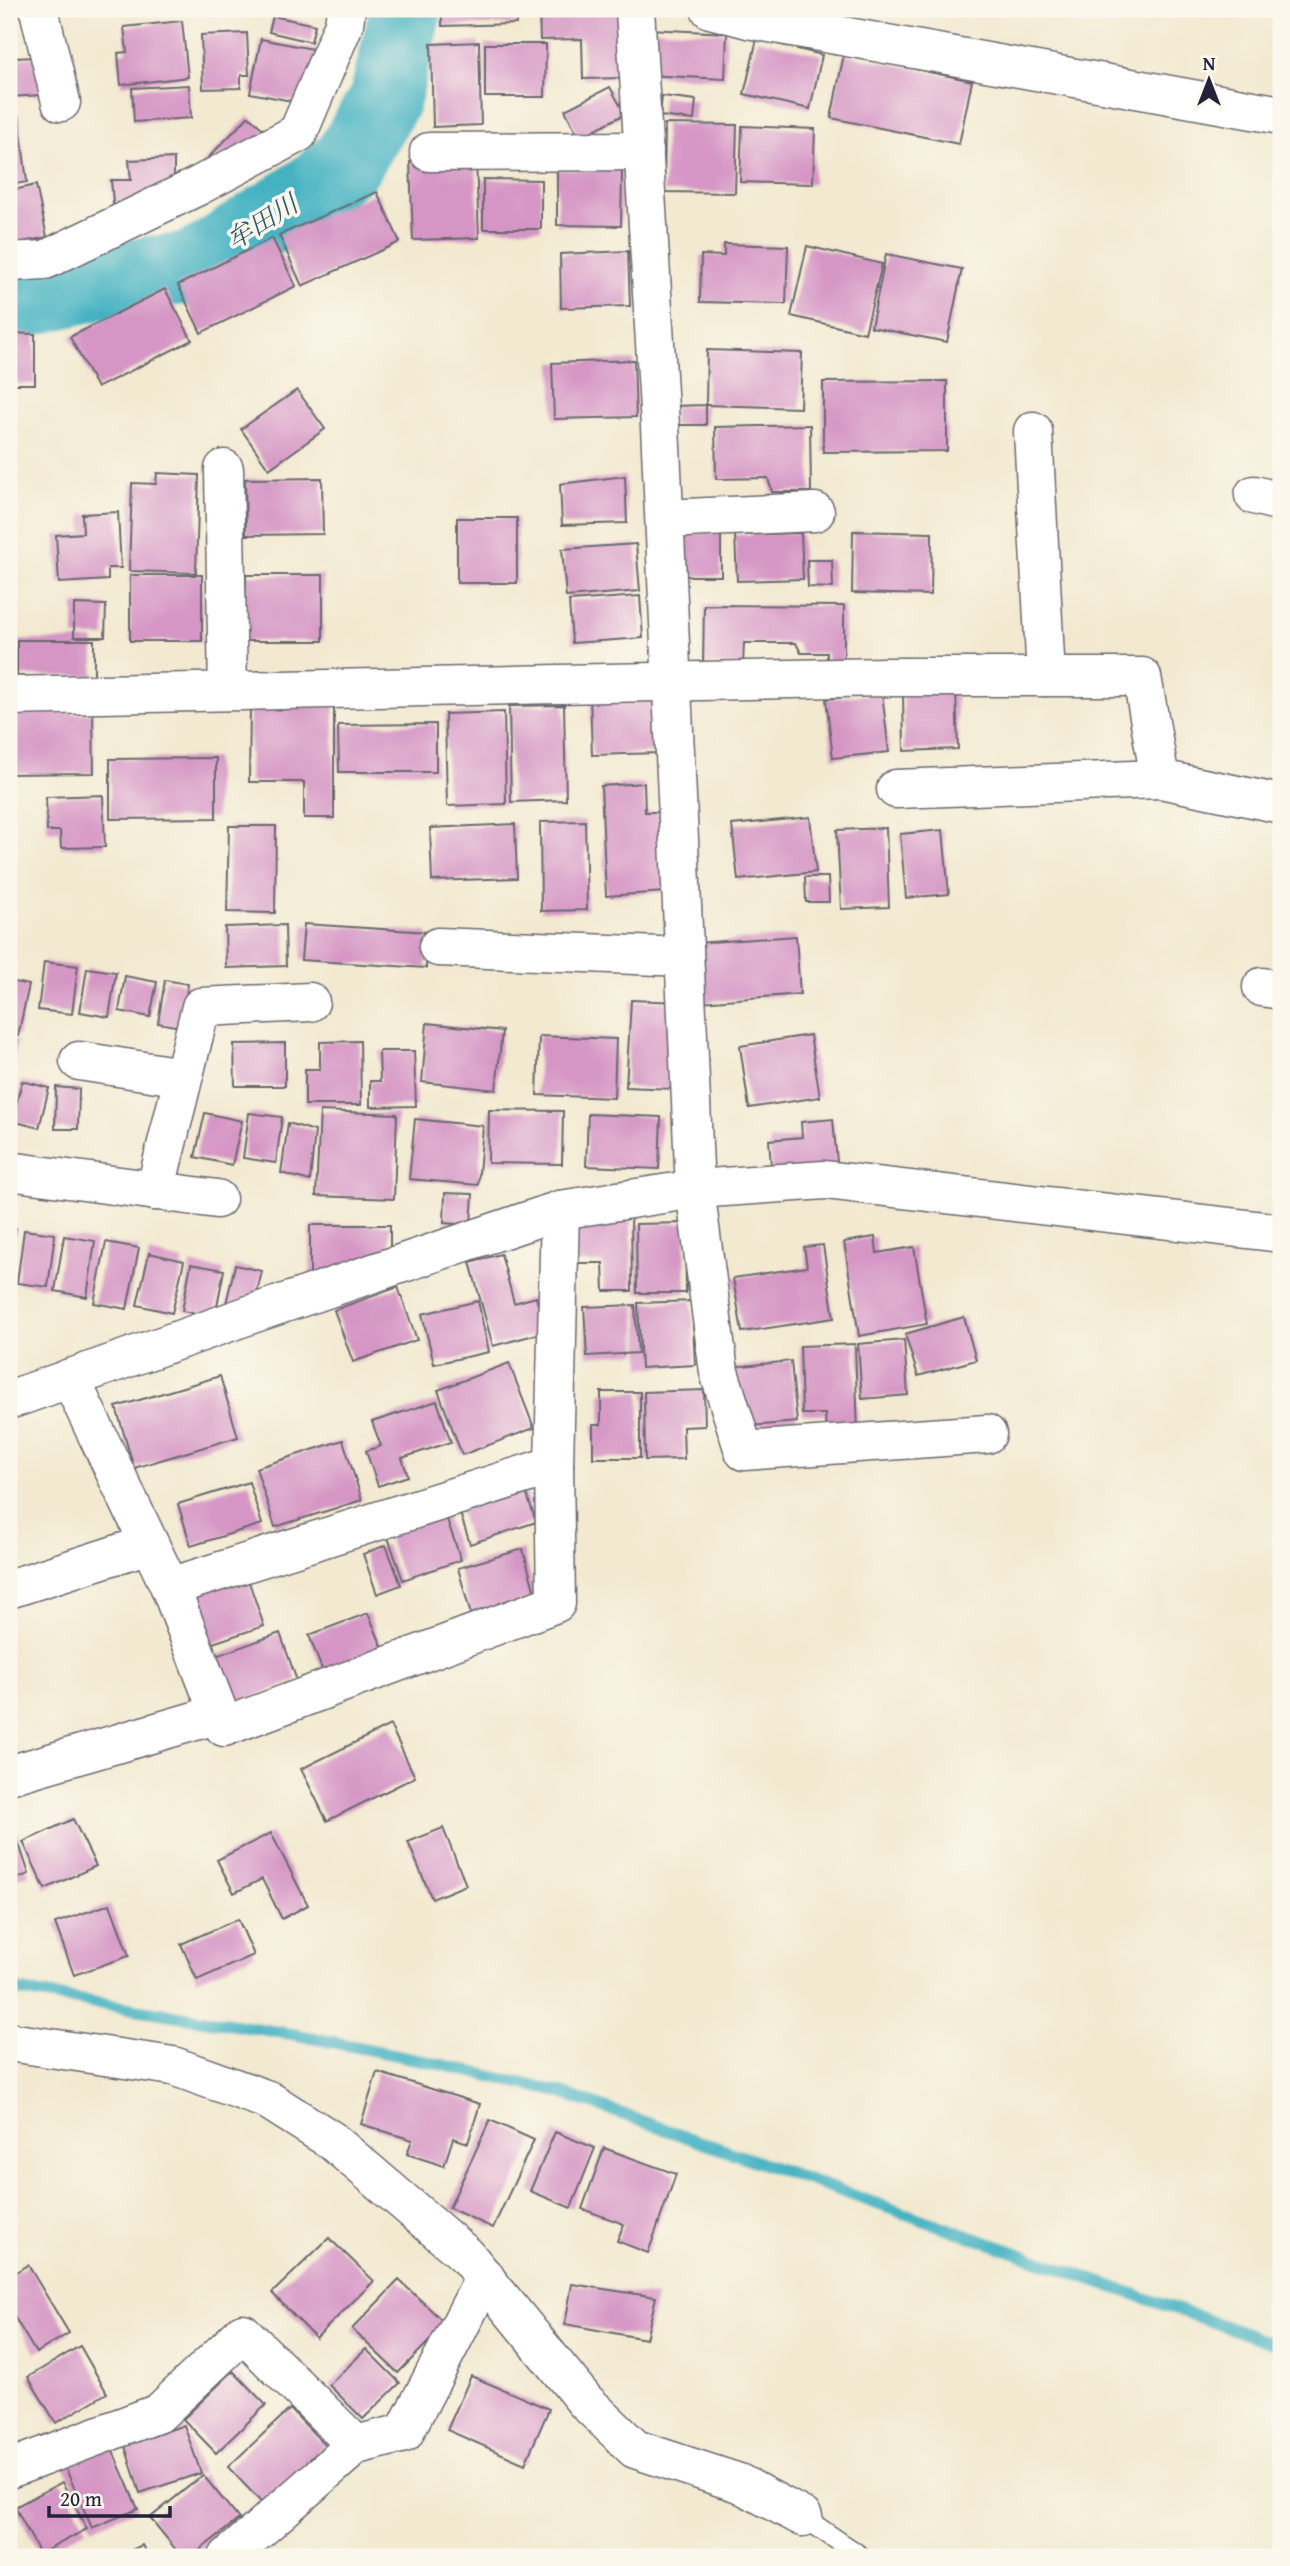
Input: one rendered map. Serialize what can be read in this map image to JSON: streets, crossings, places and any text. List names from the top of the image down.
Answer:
{
  "water": ["牟田川"],
  "scale_bar": "20 m",
  "north": "top"
}
